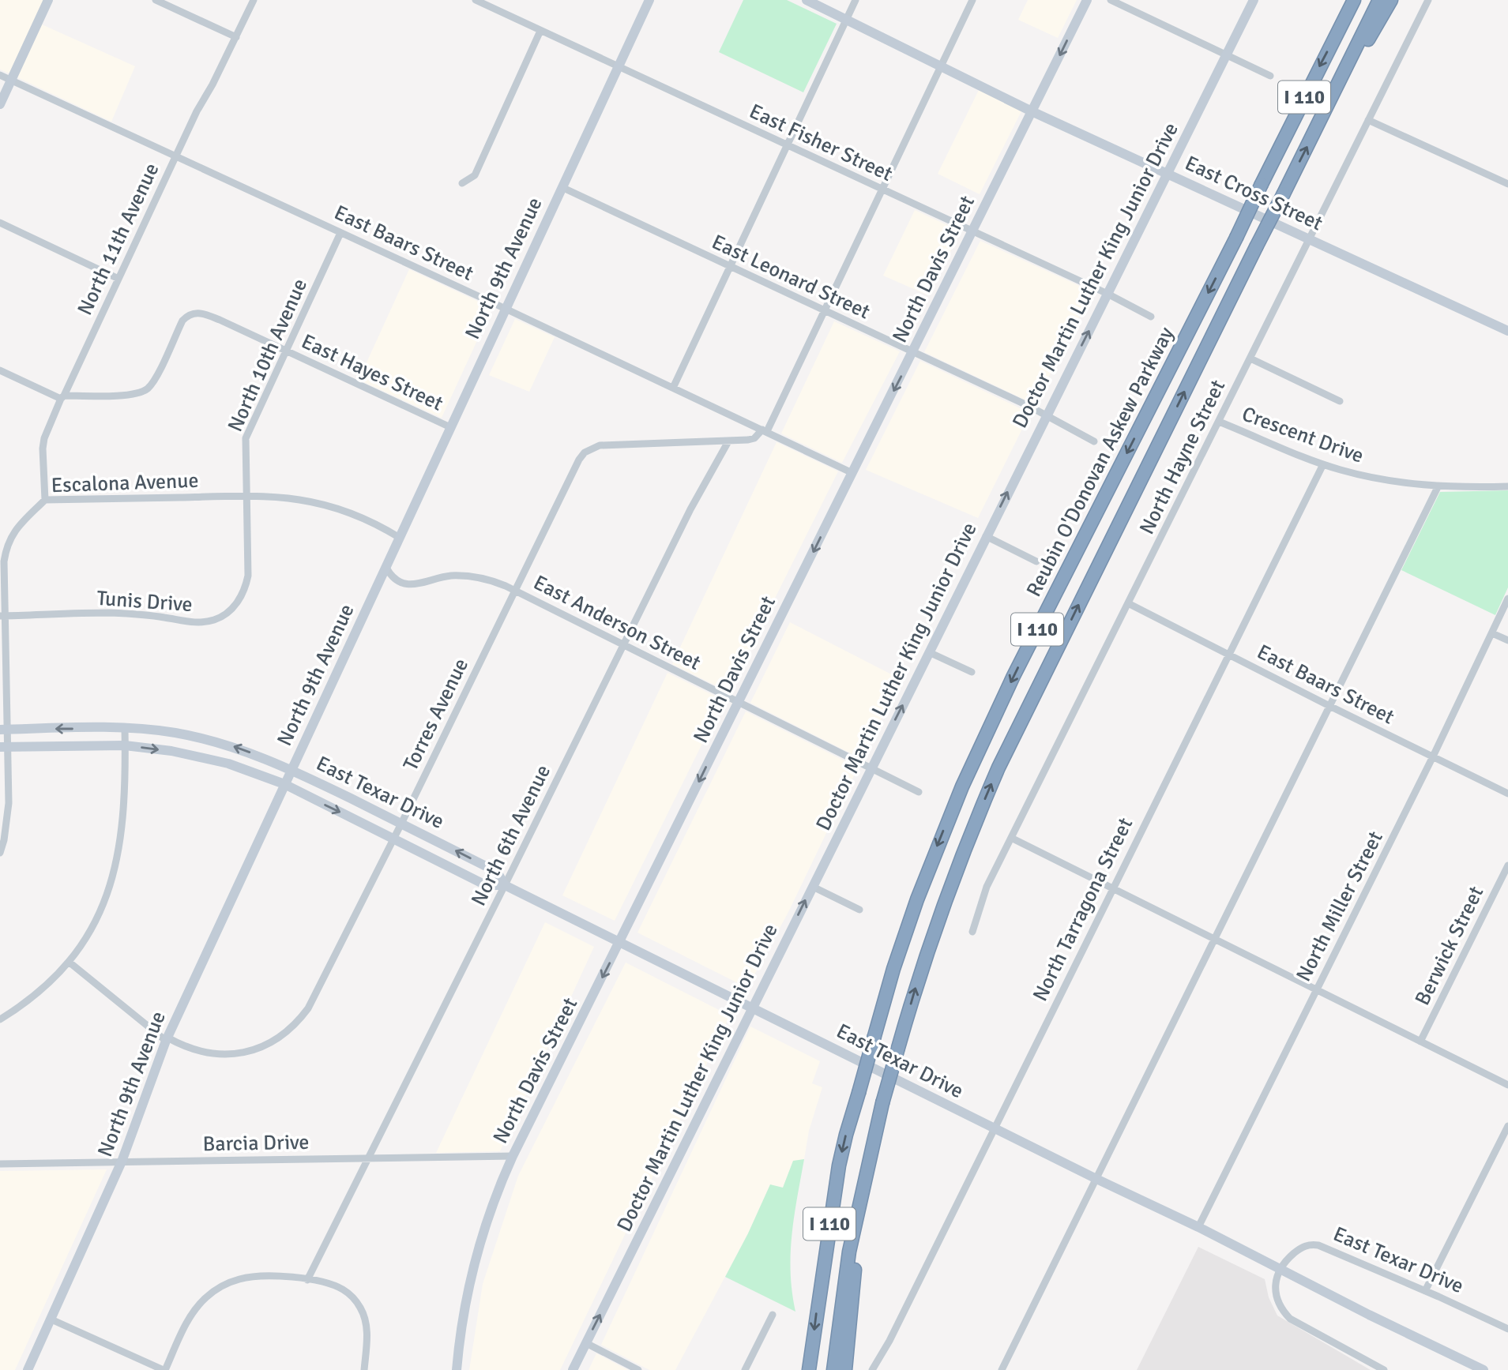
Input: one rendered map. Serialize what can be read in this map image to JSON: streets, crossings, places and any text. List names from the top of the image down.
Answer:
{
  "streets": {
    "highway": ["I 110", "Reubin O'Donovan Askew Parkway"],
    "main road": [
      "East Cross Street",
      "North 9th Avenue",
      "North Davis Street",
      "Doctor Martin Luther King Junior Drive",
      "East Texar Drive"
    ],
    "street": [
      "East Fisher Street",
      "North 11th Avenue",
      "East Baars Street",
      "East Leonard Street",
      "North 10th Avenue",
      "East Hayes Street",
      "Crescent Drive",
      "North Hayne Street",
      "Escalona Avenue",
      "Tunis Drive",
      "East Anderson Street",
      "Torres Avenue",
      "North 6th Avenue",
      "North Miller Street",
      "North Tarragona Street",
      "Berwick Street",
      "Barcia Drive"
    ]
  },
  "crossings": [
    ["East Fisher Street", "North 9th Avenue"],
    ["East Fisher Street", "North Davis Street"],
    ["East Fisher Street", "Doctor Martin Luther King Junior Drive"],
    ["East Cross Street", "North Davis Street"],
    ["East Cross Street", "Doctor Martin Luther King Junior Drive"],
    ["East Cross Street", "North Hayne Street"],
    ["North 11th Avenue", "East Baars Street"],
    ["North 11th Avenue", "East Hayes Street"],
    ["North 11th Avenue", "Escalona Avenue"],
    ["East Baars Street", "North 9th Avenue"],
    ["East Baars Street", "North Davis Street"],
    ["East Baars Street", "North 10th Avenue"],
    ["East Baars Street", "North Hayne Street"],
    ["East Baars Street", "North Miller Street"],
    ["East Baars Street", "North Tarragona Street"],
    ["North 9th Avenue", "East Leonard Street"],
    ["North 9th Avenue", "East Hayes Street"],
    ["North 9th Avenue", "Escalona Avenue"],
    ["North 9th Avenue", "East Anderson Street"],
    ["North 9th Avenue", "Torres Avenue"],
    ["North 9th Avenue", "East Texar Drive"],
    ["North 9th Avenue", "Barcia Drive"],
    ["North Davis Street", "East Leonard Street"],
    ["North Davis Street", "East Anderson Street"],
    ["North Davis Street", "East Texar Drive"],
    ["North Davis Street", "Barcia Drive"],
    ["Doctor Martin Luther King Junior Drive", "East Leonard Street"],
    ["Doctor Martin Luther King Junior Drive", "East Anderson Street"],
    ["Doctor Martin Luther King Junior Drive", "East Texar Drive"],
    ["North 10th Avenue", "East Hayes Street"],
    ["North 10th Avenue", "Escalona Avenue"],
    ["North 10th Avenue", "Tunis Drive"],
    ["Crescent Drive", "North Hayne Street"],
    ["Crescent Drive", "North Tarragona Street"],
    ["Escalona Avenue", "Tunis Drive"],
    ["Escalona Avenue", "East Texar Drive"],
    ["East Anderson Street", "Torres Avenue"],
    ["East Anderson Street", "North 6th Avenue"],
    ["Torres Avenue", "East Texar Drive"],
    ["Torres Avenue", "North 6th Avenue"],
    ["East Texar Drive", "North 6th Avenue"],
    ["East Texar Drive", "North Miller Street"],
    ["East Texar Drive", "North Tarragona Street"],
    ["North 6th Avenue", "Barcia Drive"]
  ],
  "one_way": ["North Davis Street", "Doctor Martin Luther King Junior Drive"]
}
